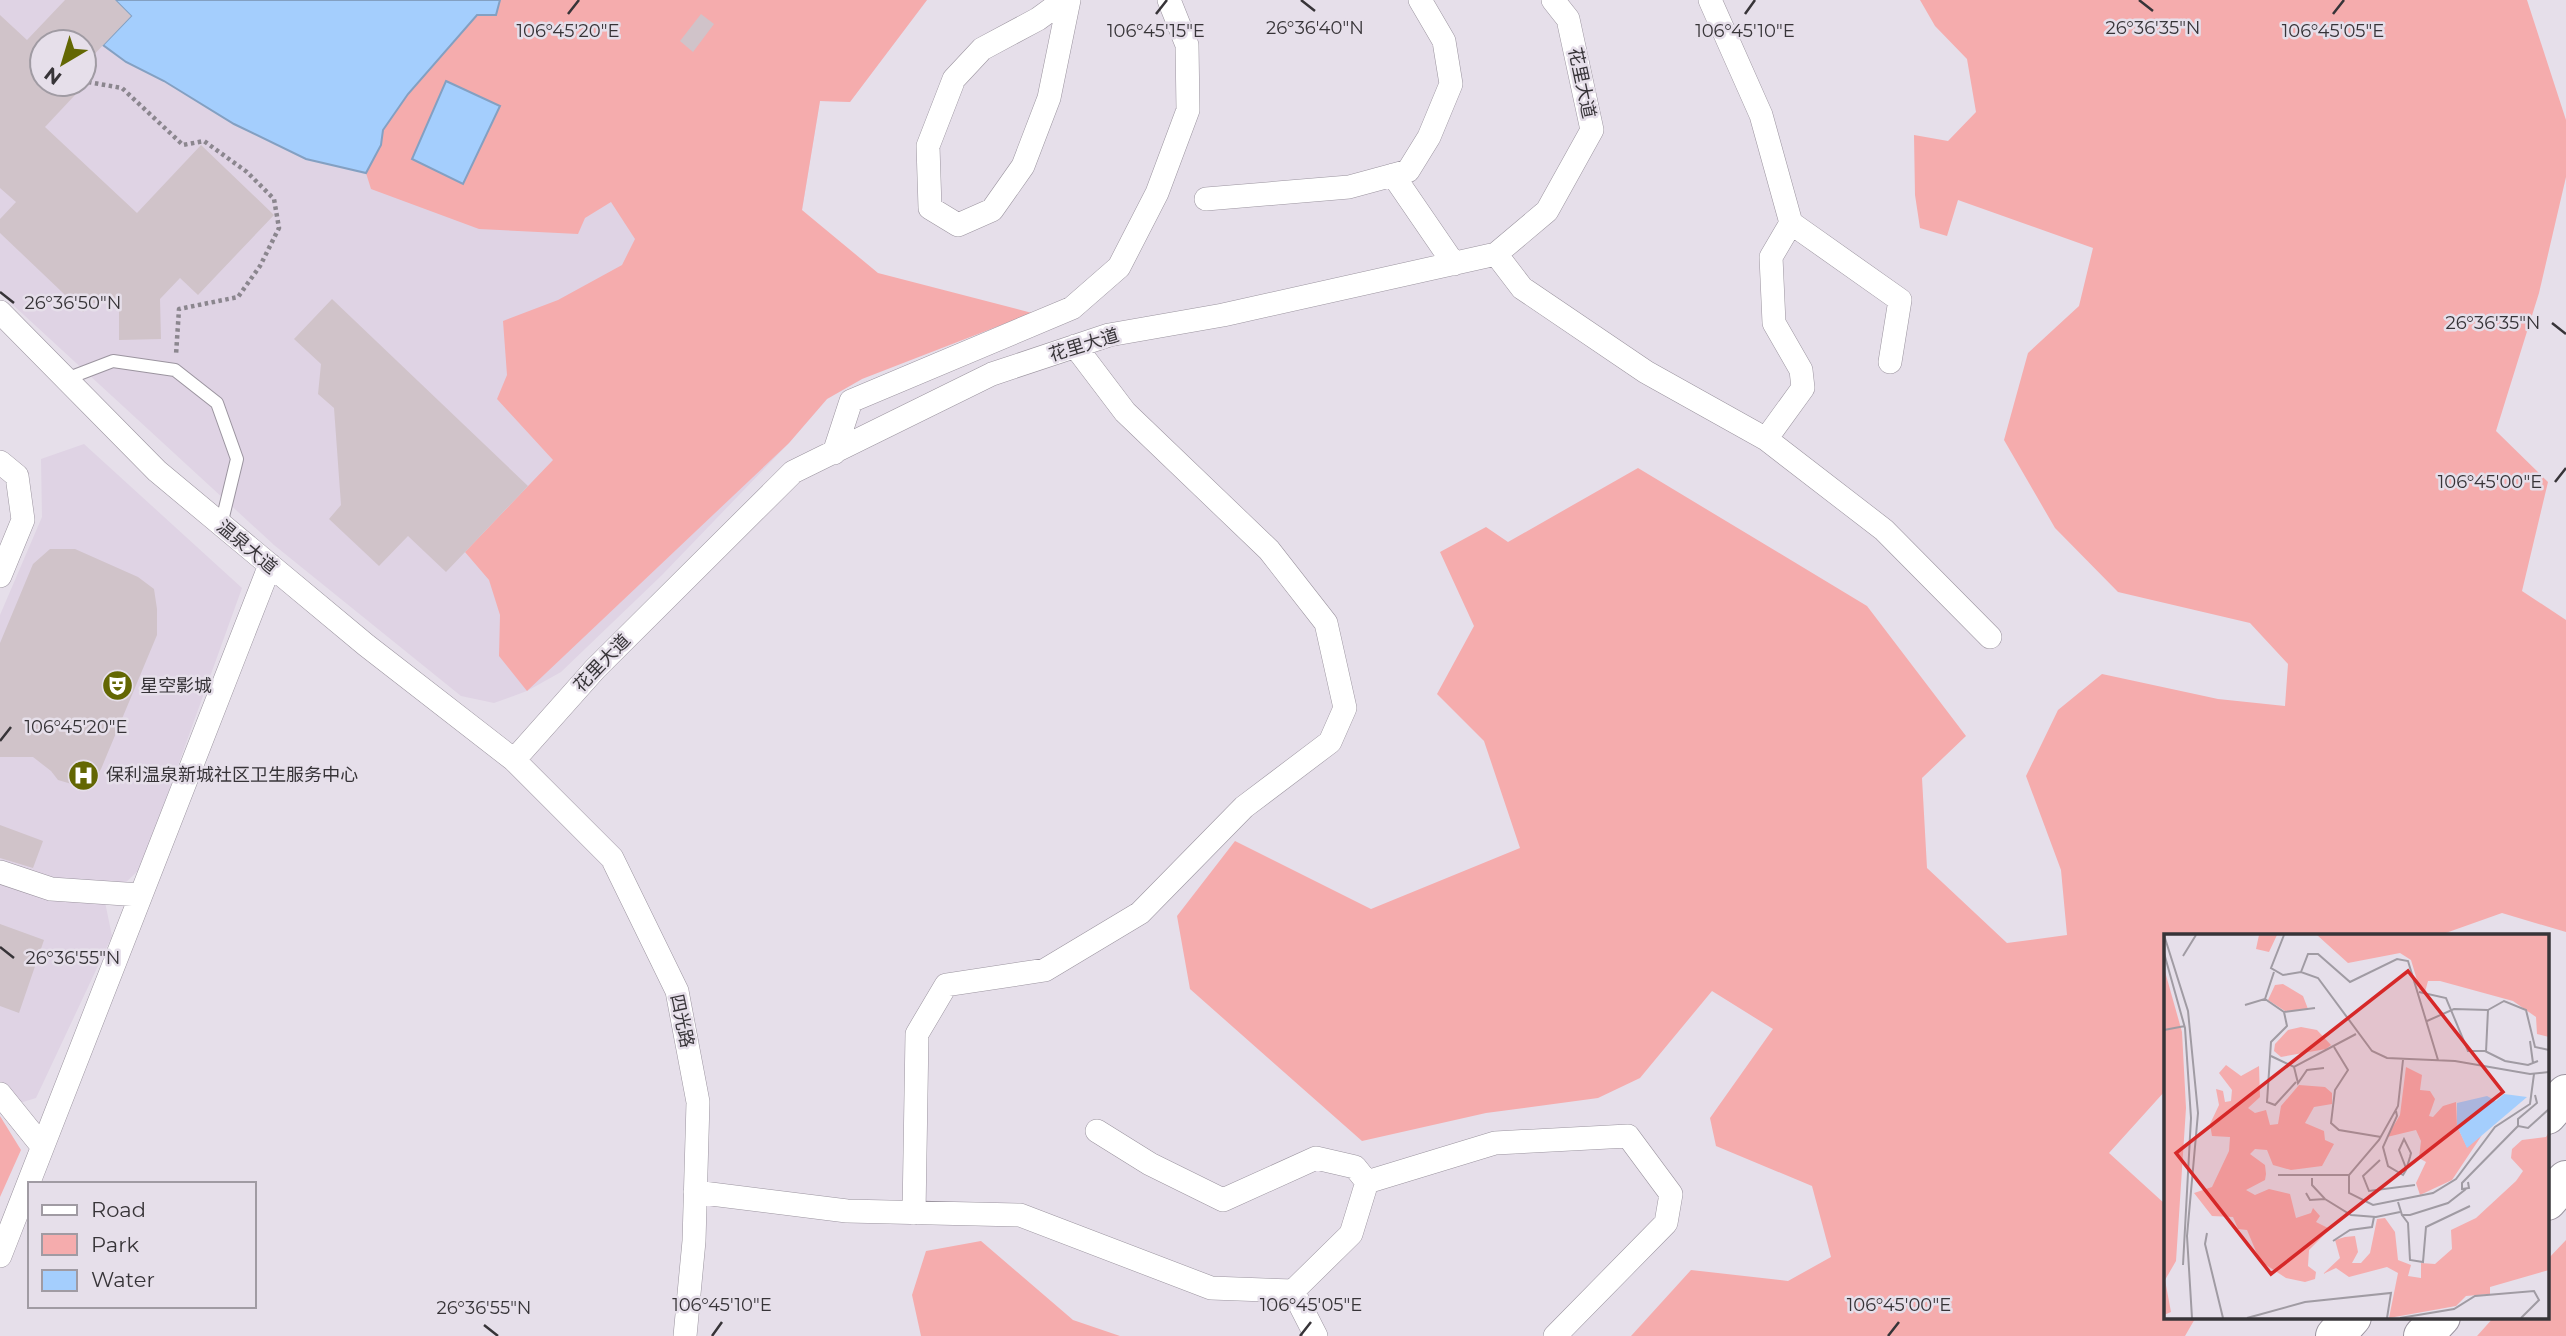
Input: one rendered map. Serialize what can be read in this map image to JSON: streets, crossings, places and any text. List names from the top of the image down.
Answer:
{
  "streets": {
    "street": ["花里大道", "温泉大道", "四光路"]
  },
  "crossings": [
    ["花里大道", "温泉大道"],
    ["花里大道", "四光路"],
    ["温泉大道", "四光路"]
  ],
  "places": {
    "theatre": ["星空影城"],
    "hospital": ["保利温泉新城社区卫生服务中心"]
  },
  "legend": ["Road", "Park", "Water"],
  "north": "bottom left",
  "coordinates": [
    "26°36'40\"N",
    "26°36'35\"N",
    "106°45'20\"E",
    "106°45'15\"E",
    "106°45'10\"E",
    "106°45'05\"E",
    "26°36'50\"N",
    "106°45'00\"E",
    "26°36'55\"N"
  ]
}
